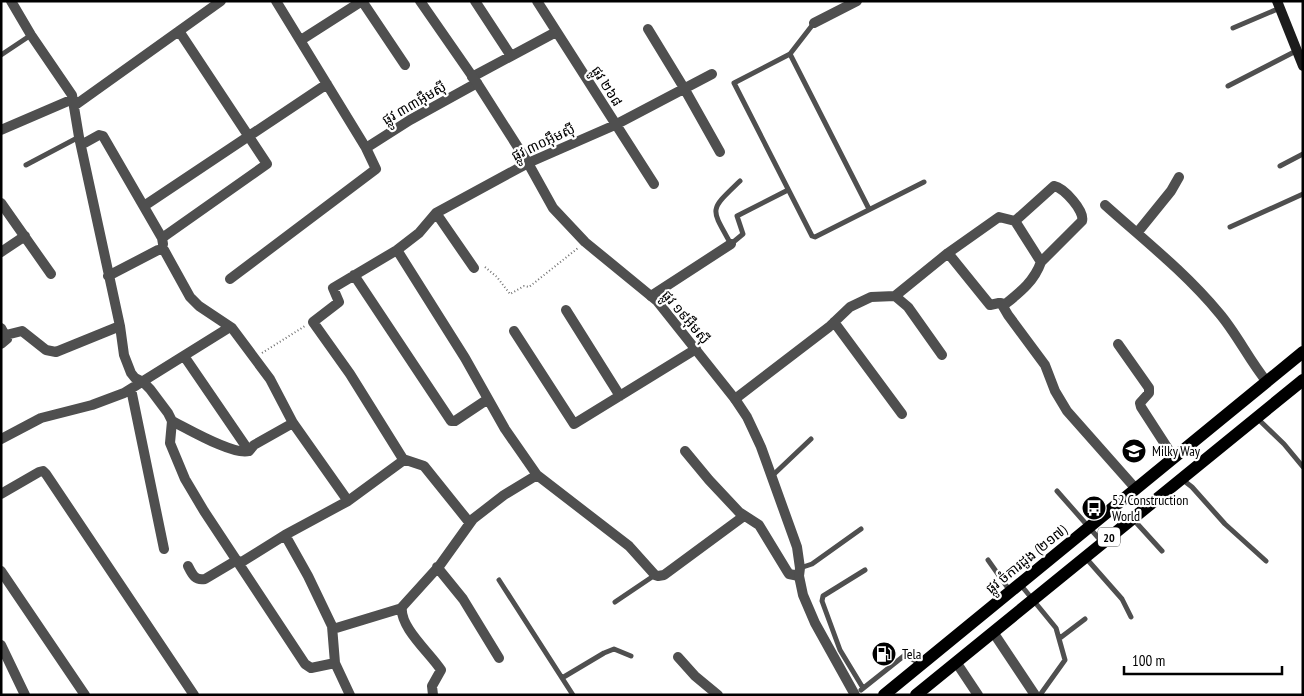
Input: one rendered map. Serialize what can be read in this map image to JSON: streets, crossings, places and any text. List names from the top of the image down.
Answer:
{
  "streets": {
    "main road": ["20", "ផ្លូវ ចំការដូង (២១៧)"],
    "street": [
      "ផ្លូវ ២៦៨",
      "ផ្លូវ ៣៣អ៊ឹមស៊ី",
      "ផ្លូវ ៣០អ៊ឹមស៊ី",
      "ផ្លូវ ១៩អ៊ឹមស៊ី"
    ]
  },
  "crossings": [
    ["ផ្លូវ ២៦៨", "ផ្លូវ ៣៣អ៊ឹមស៊ី"],
    ["ផ្លូវ ២៦៨", "ផ្លូវ ៣០អ៊ឹមស៊ី"],
    ["ផ្លូវ ៣៣អ៊ឹមស៊ី", "ផ្លូវ ១៩អ៊ឹមស៊ី"],
    ["ផ្លូវ ៣០អ៊ឹមស៊ី", "ផ្លូវ ១៩អ៊ឹមស៊ី"]
  ],
  "places": {
    "school or university": ["Milky Way"],
    "bus stop": ["52 Construction World"],
    "fuel station": ["Tela"]
  },
  "scale_bar": "100 m"
}
